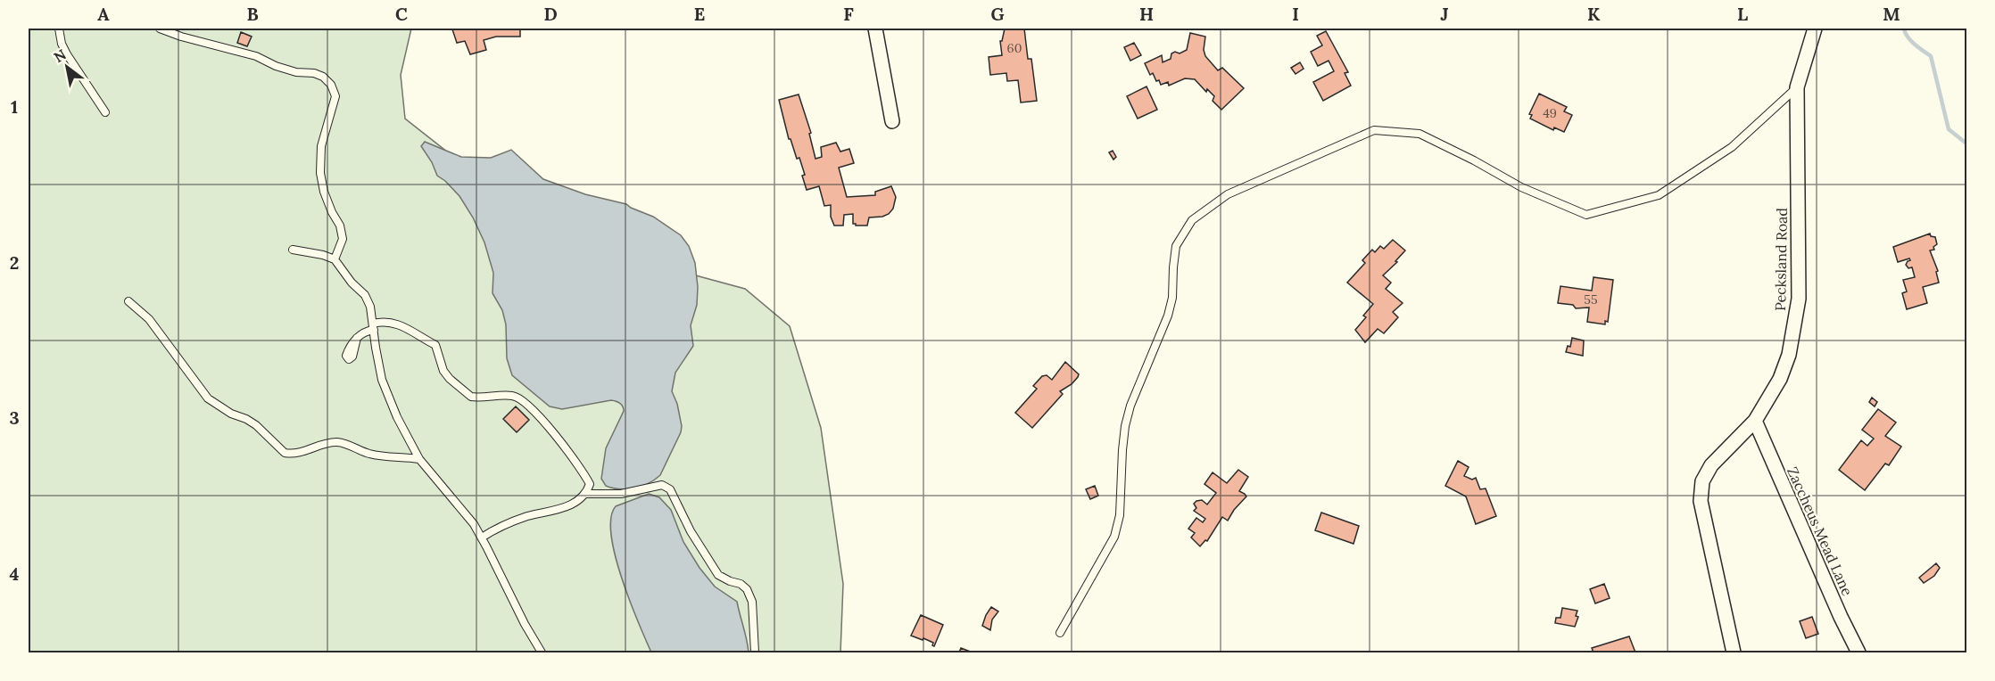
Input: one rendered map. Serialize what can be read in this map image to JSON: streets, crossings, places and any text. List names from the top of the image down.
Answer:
{
  "streets": {
    "street": ["Pecksland Road", "Zaccheus Mead Lane"]
  },
  "crossings": [
    ["Pecksland Road", "Zaccheus Mead Lane"]
  ],
  "house_numbers": ["60", "49", "55"],
  "north": "top left",
  "grid": {
    "columns": [
      "A",
      "B",
      "C",
      "D",
      "E",
      "F",
      "G",
      "H",
      "I",
      "J",
      "K",
      "L",
      "M"
    ],
    "rows": [
      "1",
      "2",
      "3",
      "4"
    ]
  }
}
